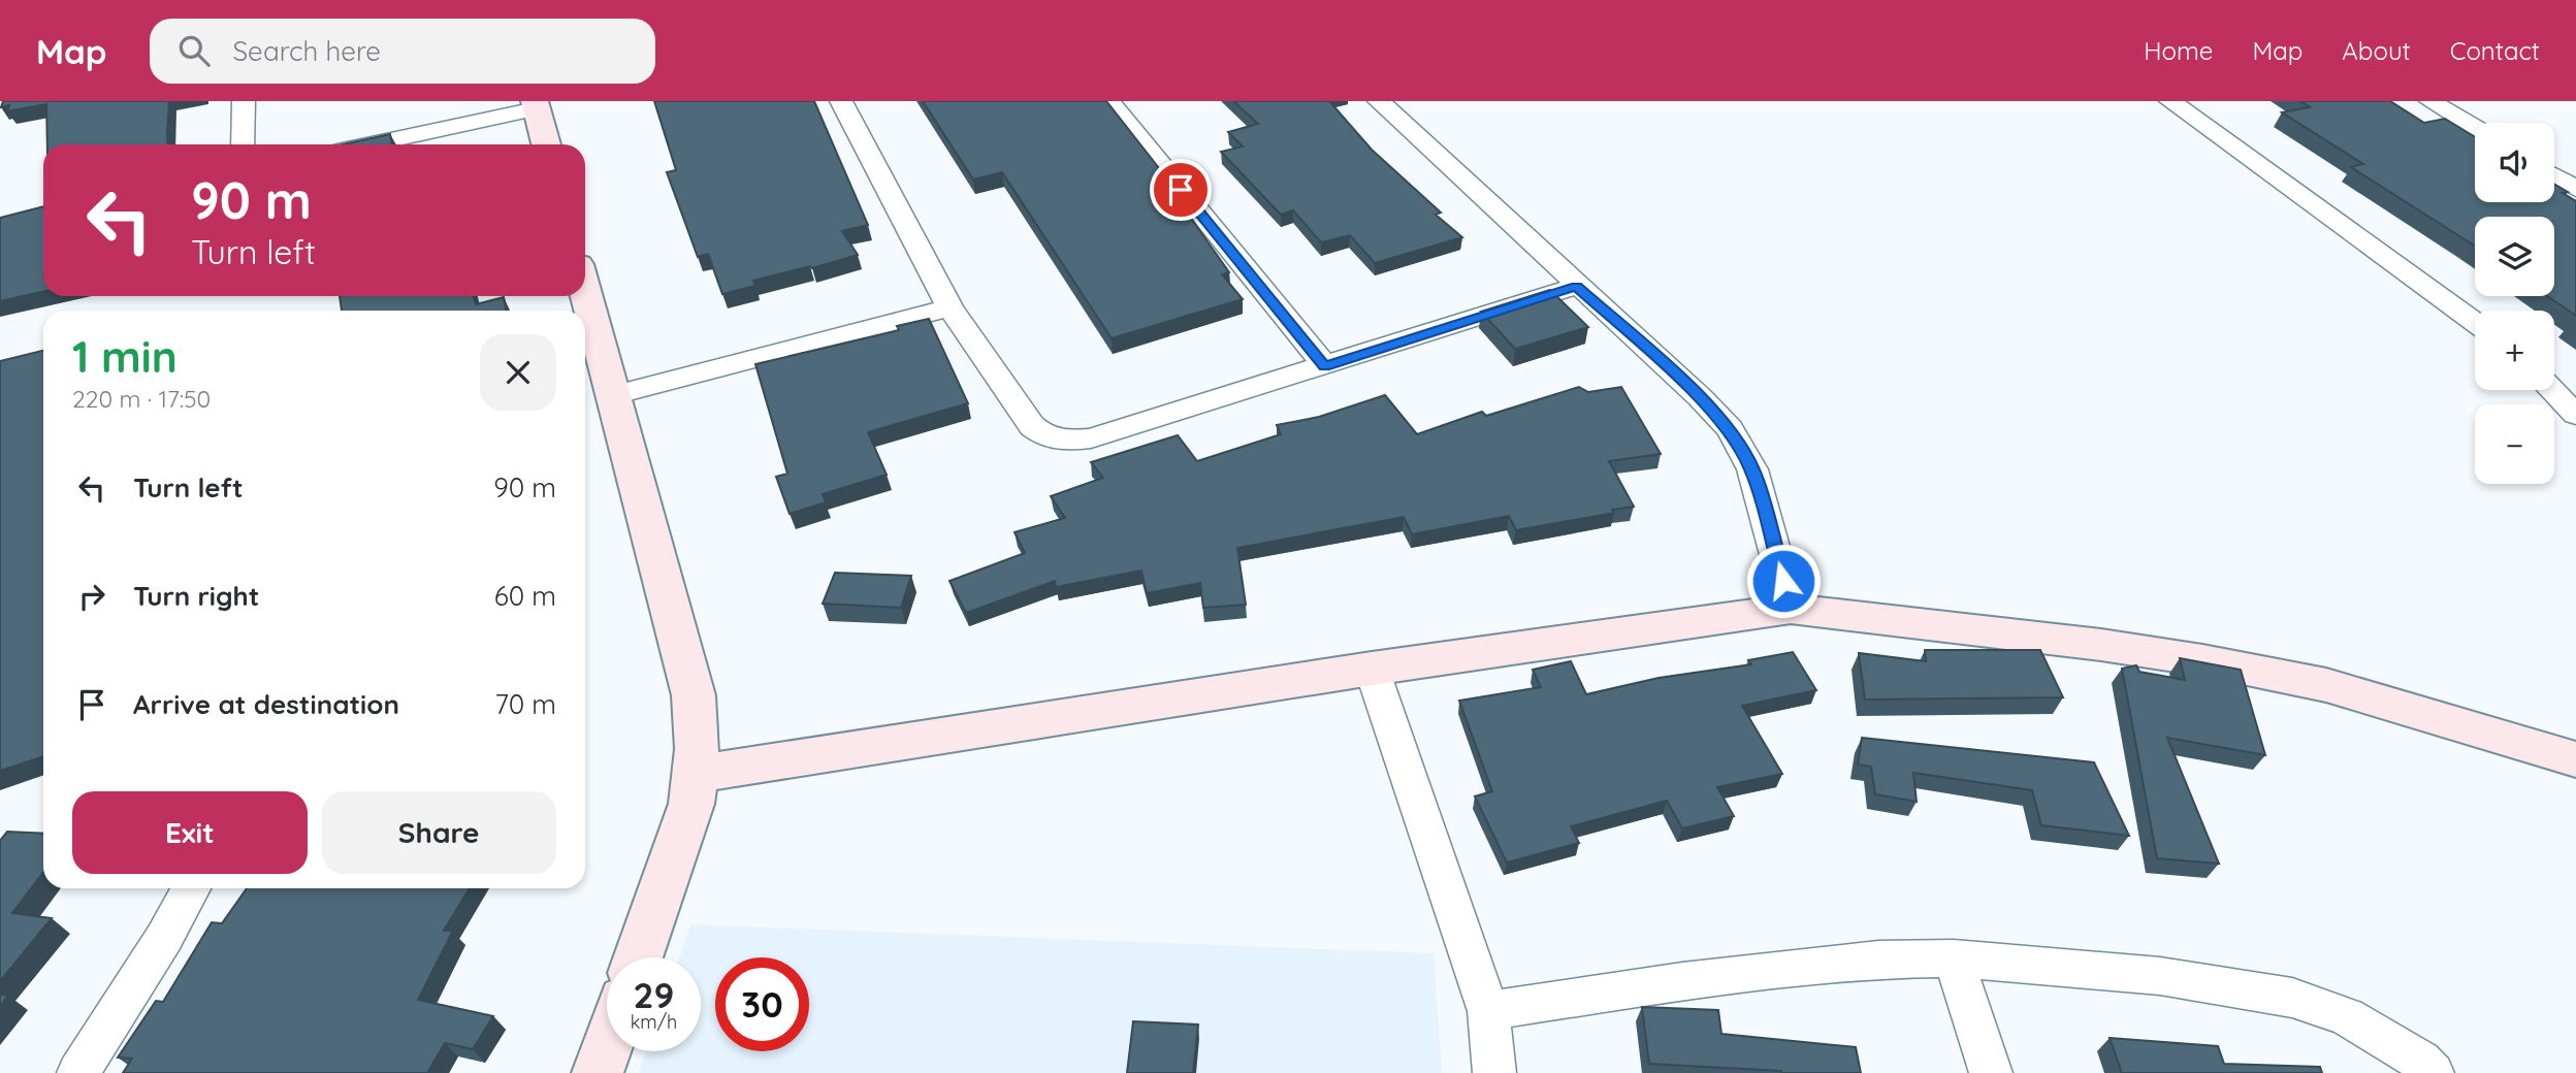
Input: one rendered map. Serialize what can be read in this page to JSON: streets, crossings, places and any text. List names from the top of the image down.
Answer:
{
  "page": {
    "header": "Map",
    "search": "Search here",
    "nav": [
      "Home",
      "Map",
      "About",
      "Contact"
    ],
    "map_buttons": ["+", "−"],
    "turn": ["90 m", "Turn left"],
    "heading": ["1 min", "220 m · 17:50"],
    "list": [
      {
        "name": "Turn left",
        "value": "90 m"
      },
      {
        "name": "Turn right",
        "value": "60 m"
      },
      {
        "name": "Arrive at destination",
        "value": "70 m"
      }
    ],
    "buttons": ["Exit", "Share"],
    "speed": "29 km/h",
    "limit": "30"
  }
}
